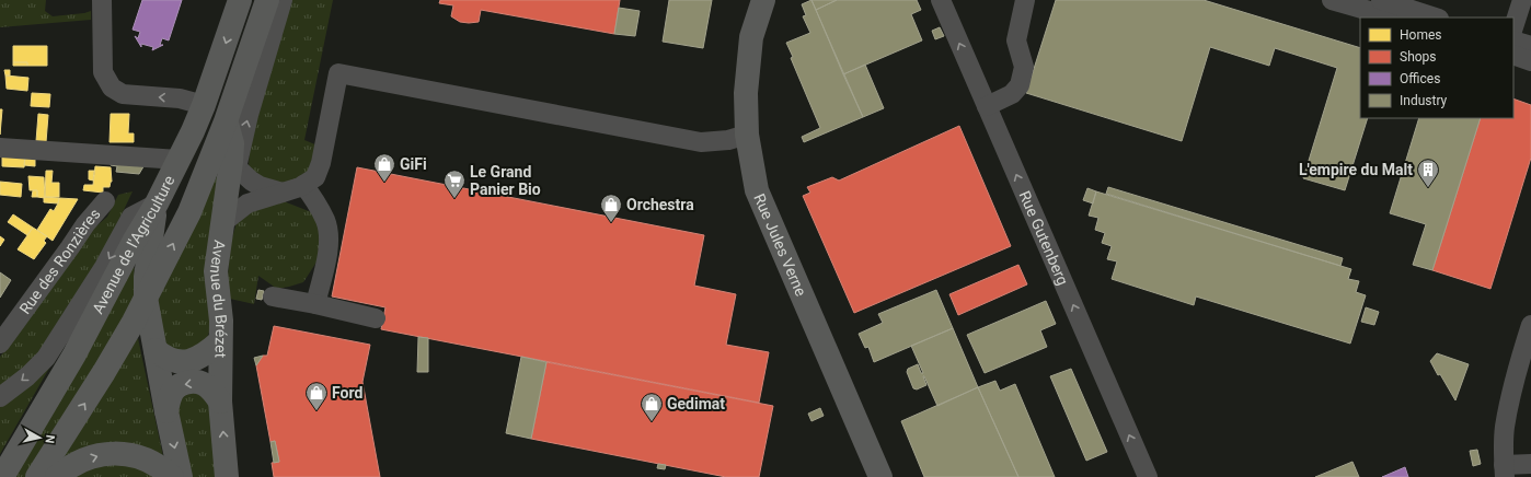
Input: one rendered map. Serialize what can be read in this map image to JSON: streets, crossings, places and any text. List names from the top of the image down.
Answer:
{
  "streets": {
    "main road": ["Avenue de l'Agriculture", "Rue Jules Verne", "Avenue du Brézet"],
    "street": ["Rue Gutenberg", "Rue des Ronzières"]
  },
  "one_way": ["Rue Gutenberg"],
  "places": {
    "shop": [
      "GiFi",
      "Orchestra",
      "Ford",
      "Gedimat"
    ],
    "building": ["L'empire du Malt"],
    "supermarket": ["Le Grand Panier Bio"]
  },
  "legend": [
    "Homes",
    "Shops",
    "Offices",
    "Industry"
  ],
  "north": "right"
}
